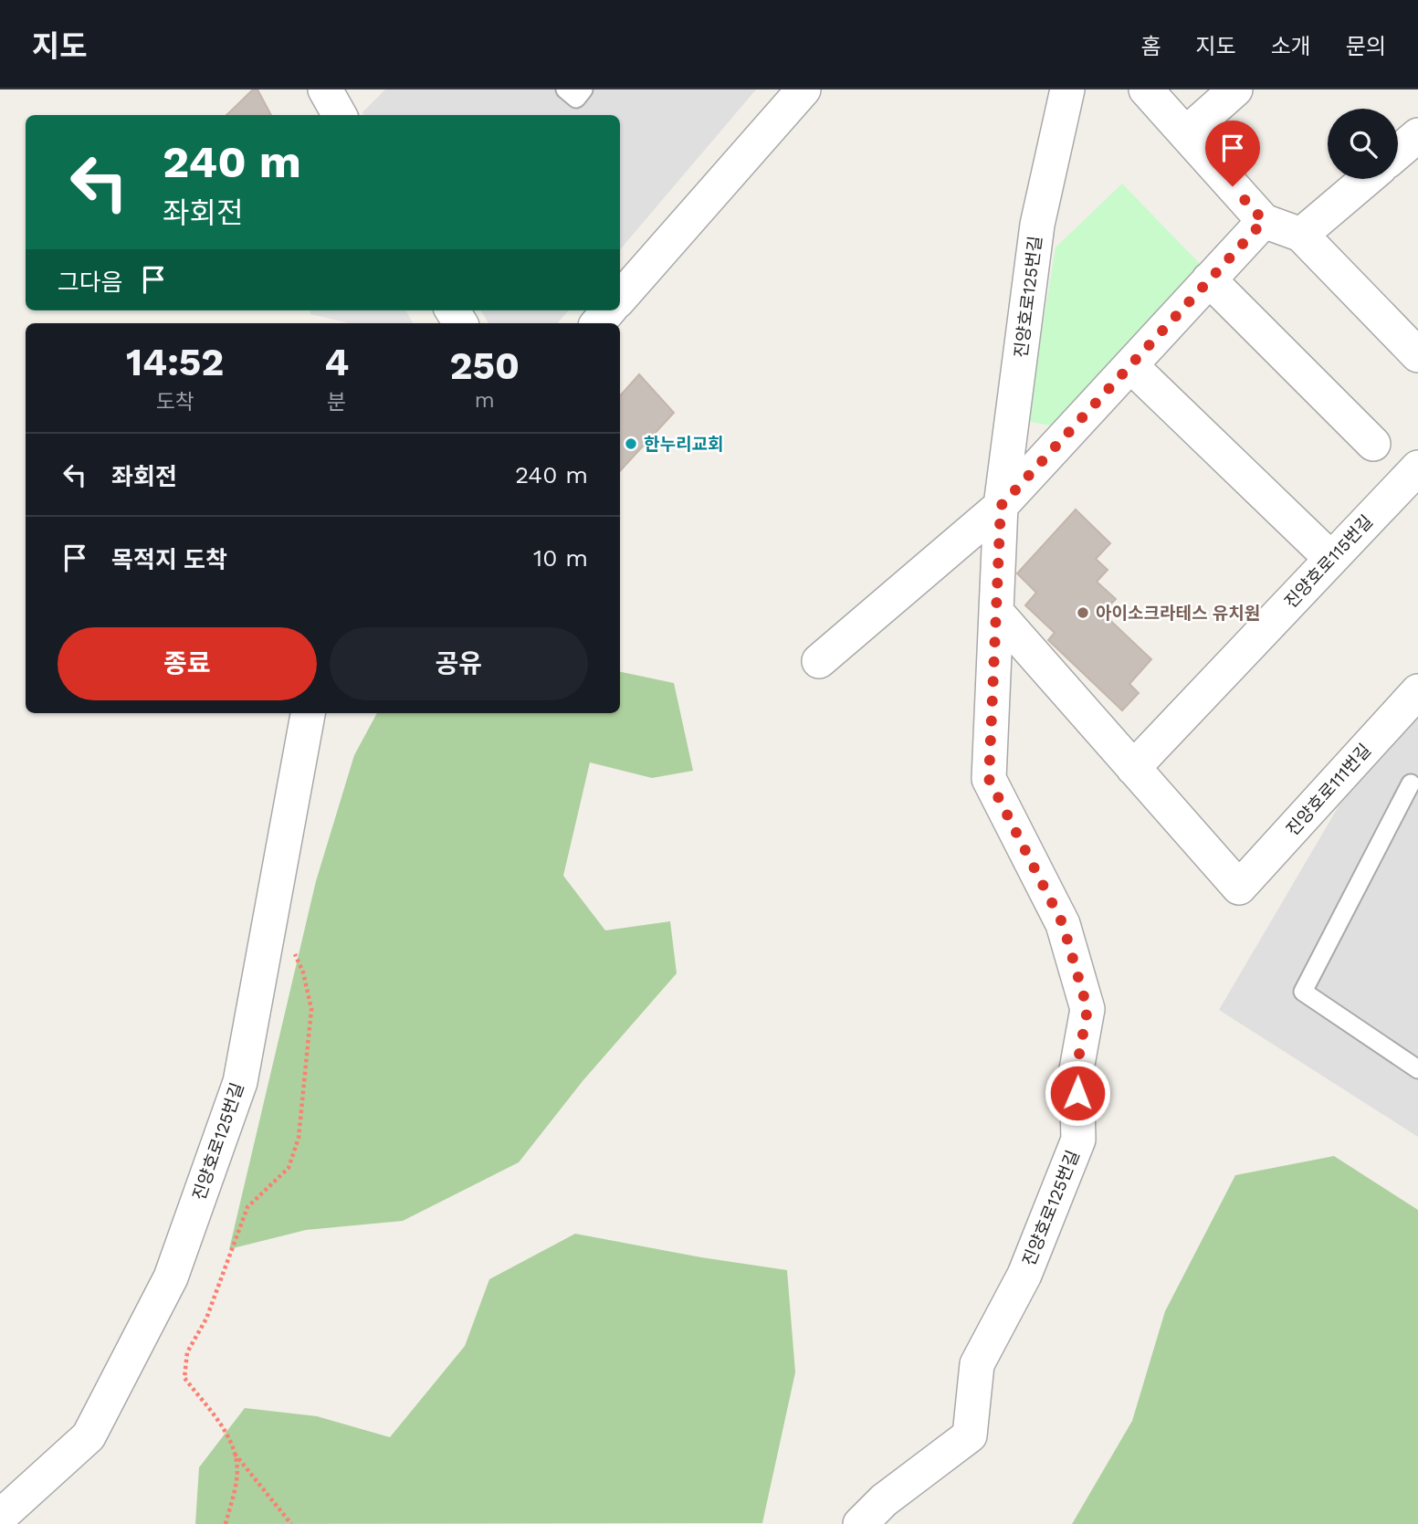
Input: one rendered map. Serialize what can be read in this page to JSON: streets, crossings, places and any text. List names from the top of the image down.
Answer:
{
  "streets": {
    "street": ["진양호로125번길", "진양호로115번길", "진양호로111번길"]
  },
  "crossings": [
    ["진양호로115번길", "진양호로111번길"]
  ],
  "places": ["한누리교회", "아이소크라테스 유치원"],
  "page": {
    "header": "지도",
    "nav": [
      "홈",
      "지도",
      "소개",
      "문의"
    ],
    "turn": ["240 m", "좌회전"],
    "then": "그다음",
    "eta": [
      "14:52",
      "도착",
      "4",
      "분",
      "250",
      "m"
    ],
    "list": [
      {
        "name": "좌회전",
        "value": "240 m"
      },
      {
        "name": "목적지 도착",
        "value": "10 m"
      }
    ],
    "buttons": ["종료", "공유"]
  }
}
